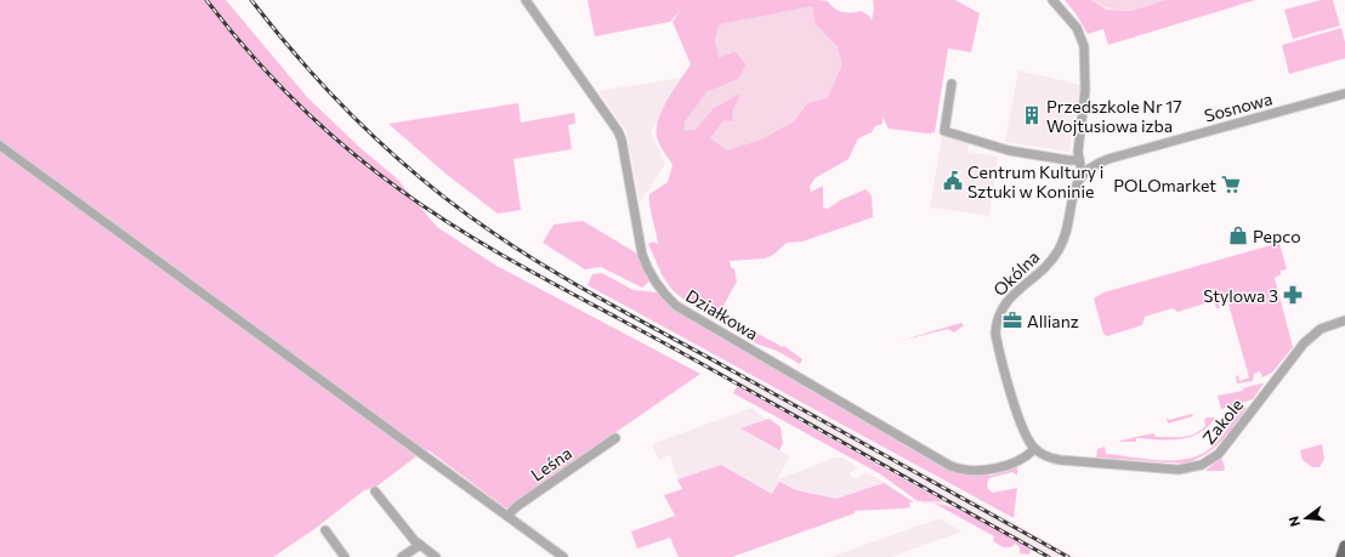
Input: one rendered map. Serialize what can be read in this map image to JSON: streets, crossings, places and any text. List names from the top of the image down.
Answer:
{
  "streets": {
    "street": [
      "Sosnowa",
      "Okólna",
      "Działkowa",
      "Zakole",
      "Leśna"
    ]
  },
  "crossings": [
    ["Sosnowa", "Okólna"],
    ["Okólna", "Działkowa"],
    ["Okólna", "Zakole"],
    ["Działkowa", "Zakole"]
  ],
  "places": {
    "building": ["Przedszkole Nr 17 Wojtusiowa izba"],
    "public building": ["Centrum Kultury i Sztuki w Koninie"],
    "supermarket": ["POLOmarket"],
    "shop": ["Pepco"],
    "pharmacy": ["Stylowa 3"],
    "office": ["Allianz"]
  },
  "north": "left"
}
